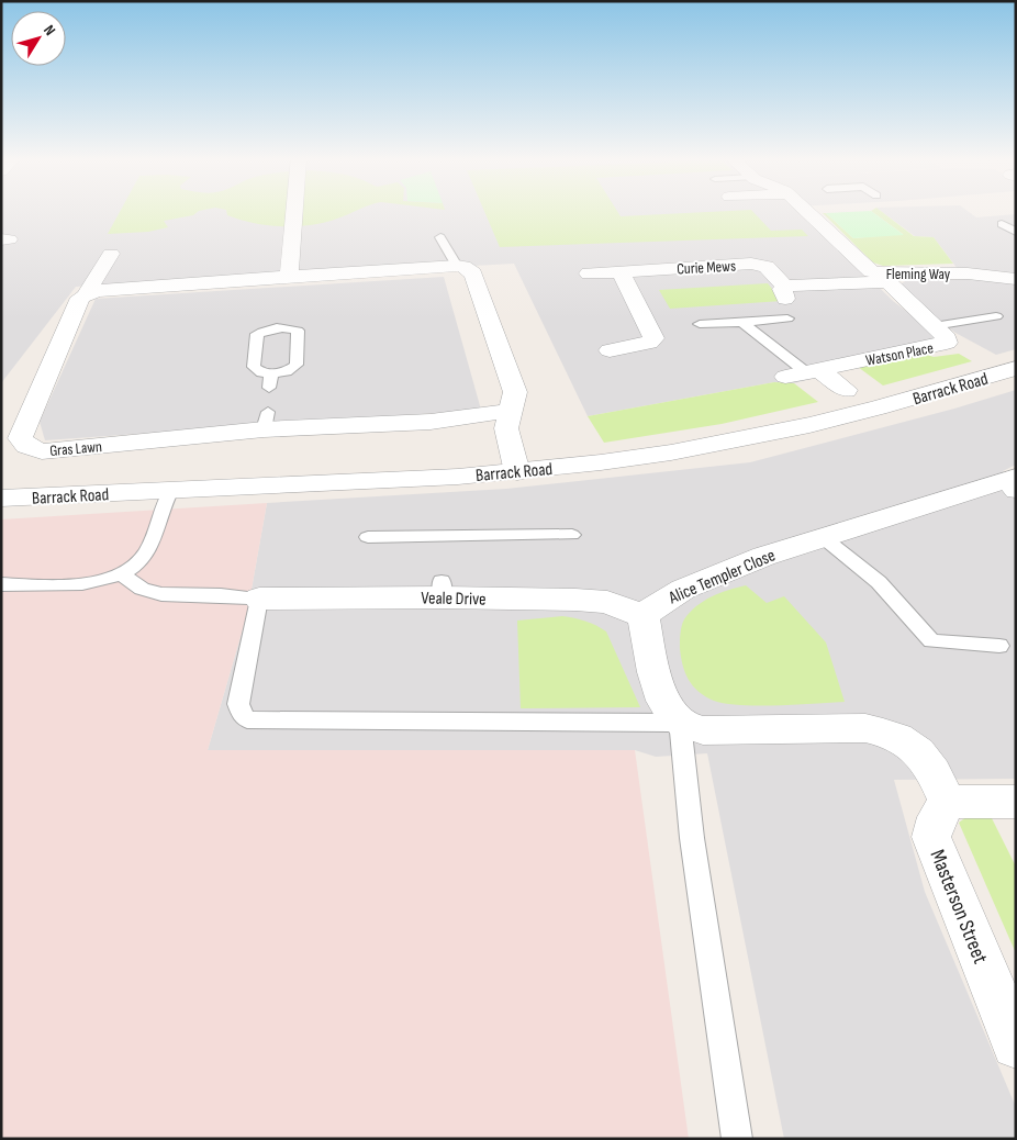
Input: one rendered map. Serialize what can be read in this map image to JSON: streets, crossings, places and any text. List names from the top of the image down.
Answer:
{
  "streets": {
    "street": [
      "Curie Mews",
      "Fleming Way",
      "Watson Place",
      "Barrack Road",
      "Gras Lawn",
      "Alice Templer Close",
      "Veale Drive",
      "Masterson Street"
    ]
  },
  "crossings": [
    ["Curie Mews", "Fleming Way"],
    ["Curie Mews", "Watson Place"],
    ["Fleming Way", "Watson Place"],
    ["Alice Templer Close", "Veale Drive"]
  ],
  "north": "top right"
}
